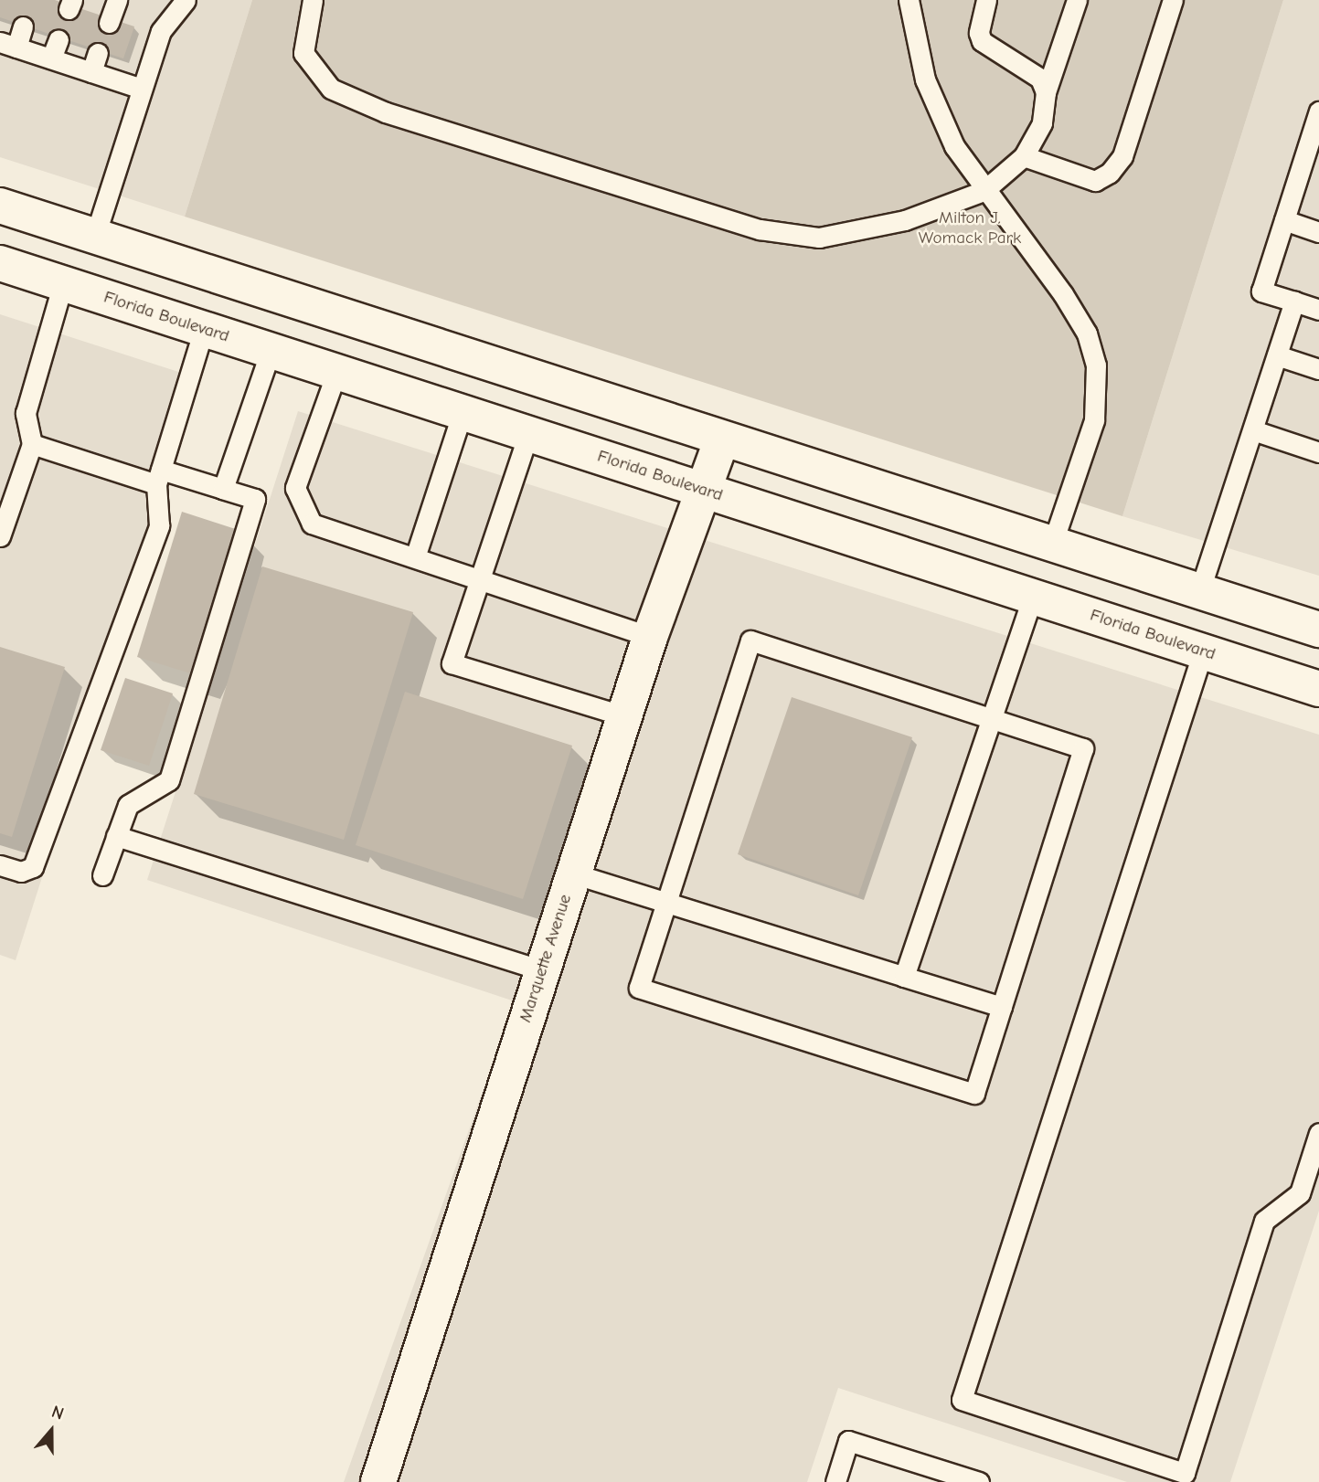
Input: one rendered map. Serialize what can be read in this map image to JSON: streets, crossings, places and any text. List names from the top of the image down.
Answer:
{
  "streets": {
    "main road": ["Florida Boulevard", "Marquette Avenue"]
  },
  "crossings": [
    ["Florida Boulevard", "Marquette Avenue"]
  ],
  "parks": ["Milton J. Womack Park"],
  "north": "top"
}
